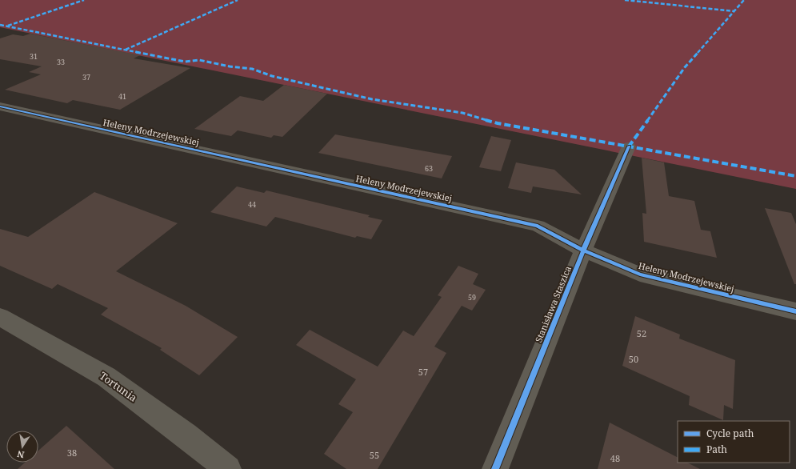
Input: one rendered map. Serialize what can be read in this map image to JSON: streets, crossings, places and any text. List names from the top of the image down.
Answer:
{
  "streets": {
    "street": ["Heleny Modrzejewskiej", "Stanisława Staszica", "Tortunia"]
  },
  "crossings": [
    ["Heleny Modrzejewskiej", "Stanisława Staszica"]
  ],
  "house_numbers": [
    "31",
    "33",
    "37",
    "41",
    "63",
    "44",
    "59",
    "52",
    "50",
    "57",
    "38",
    "55",
    "48"
  ],
  "legend": ["Cycle path", "Path"],
  "north": "bottom"
}
